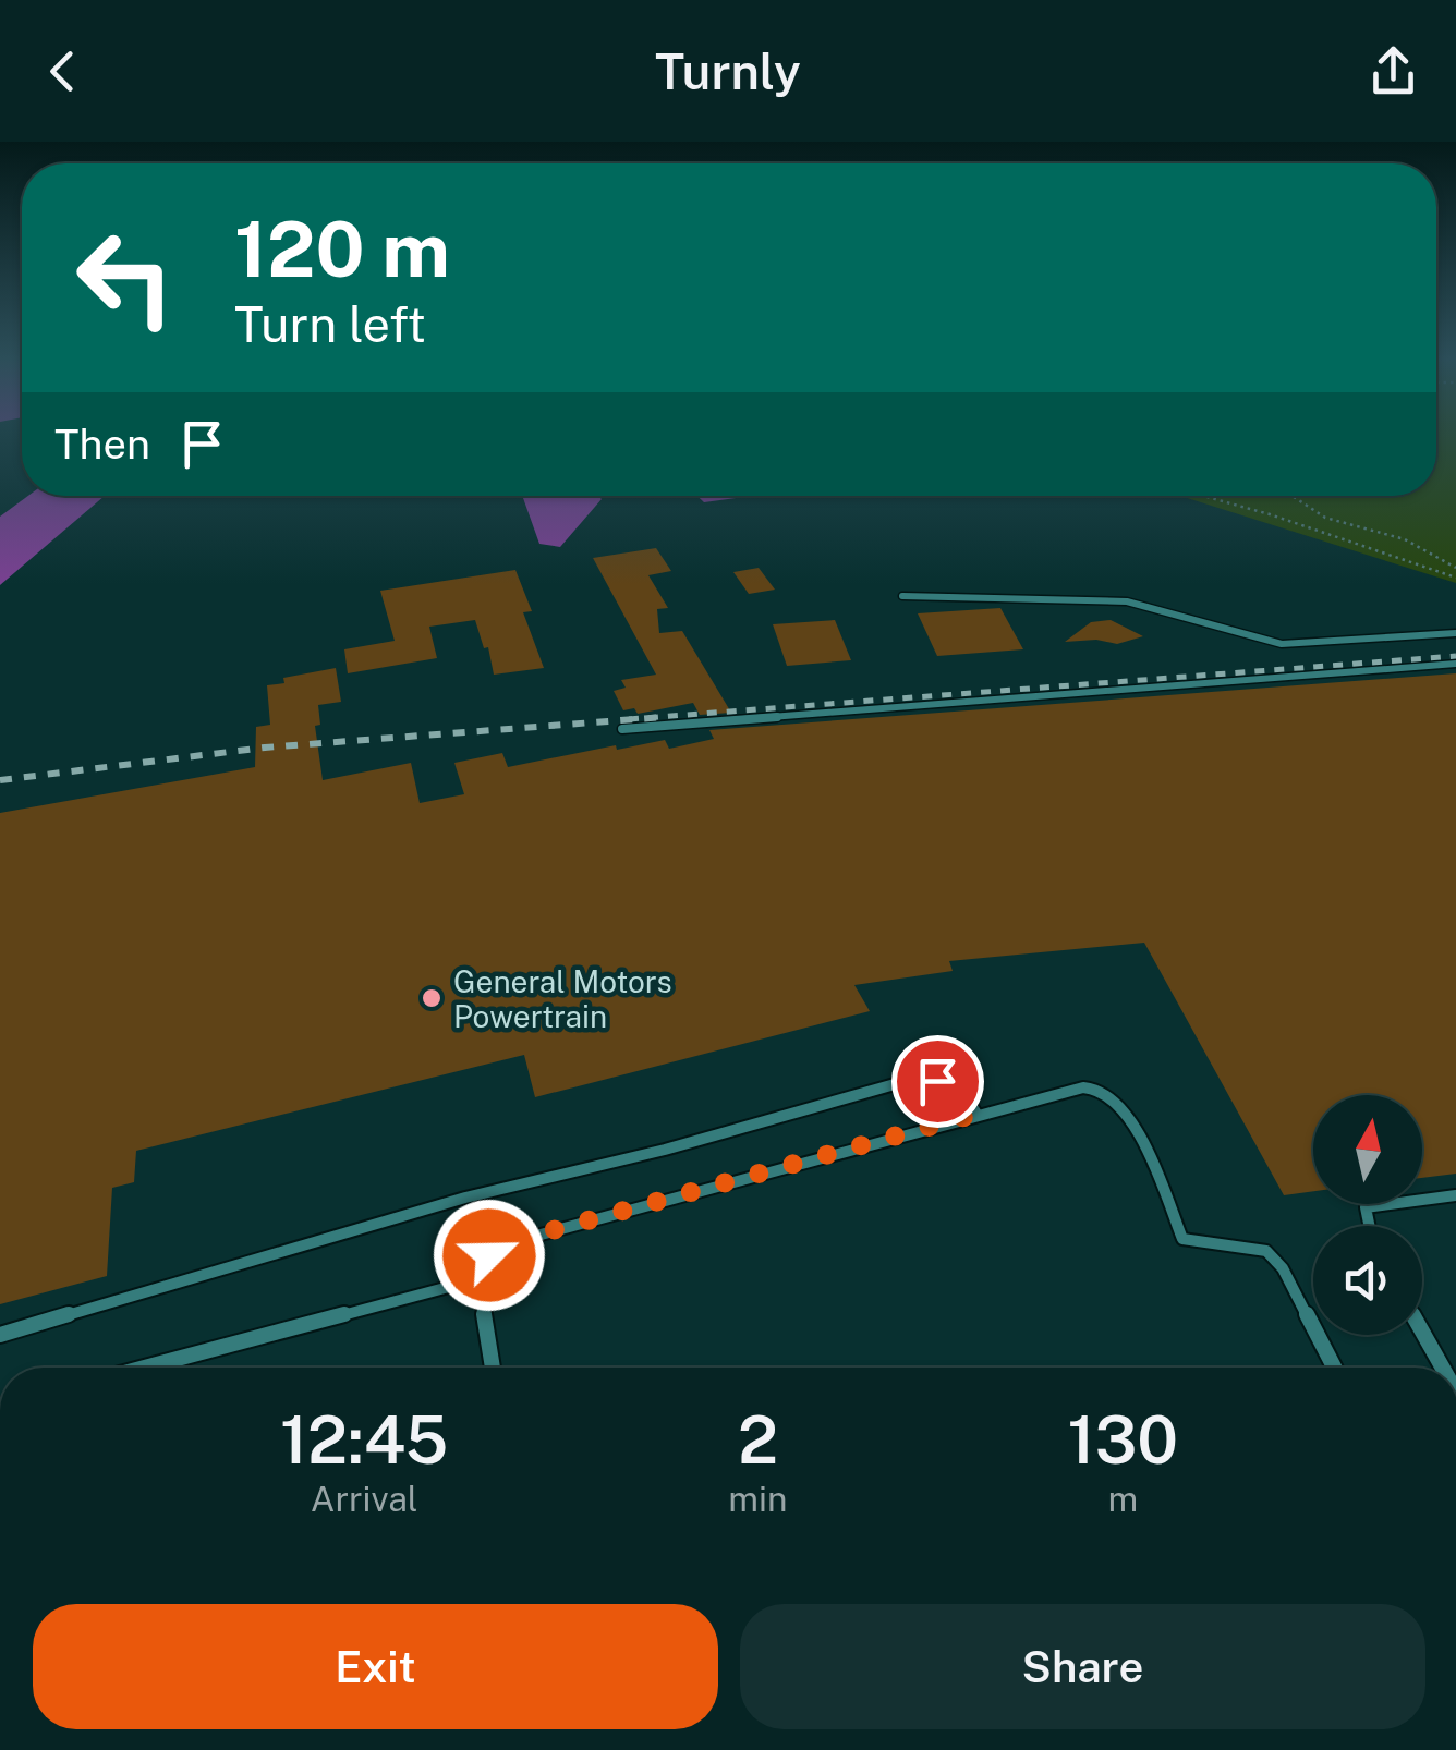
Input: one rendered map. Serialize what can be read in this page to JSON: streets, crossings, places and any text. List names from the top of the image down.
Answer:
{
  "places": ["General Motors Powertrain"],
  "north": "top",
  "page": {
    "header": "Turnly",
    "turn": ["120 m", "Turn left"],
    "then": "Then",
    "eta": [
      "12:45",
      "Arrival",
      "2",
      "min",
      "130",
      "m"
    ],
    "buttons": ["Exit", "Share"]
  }
}
